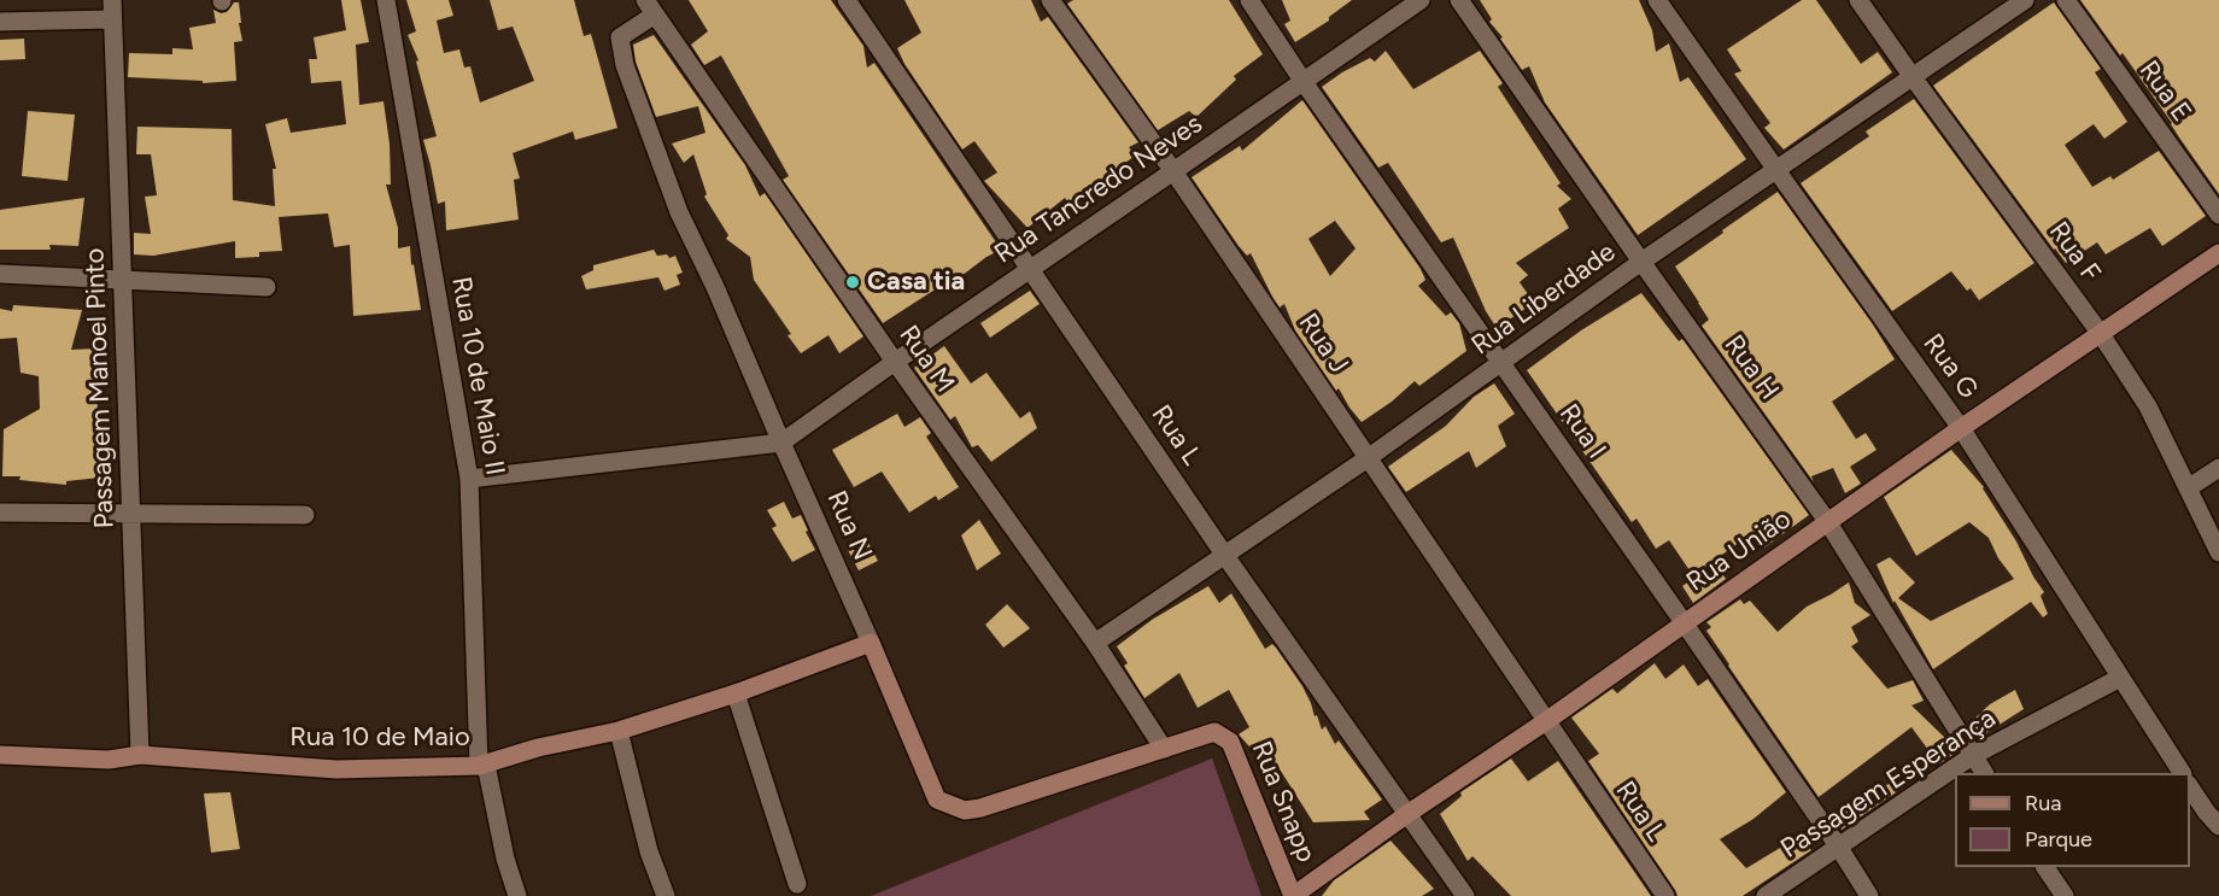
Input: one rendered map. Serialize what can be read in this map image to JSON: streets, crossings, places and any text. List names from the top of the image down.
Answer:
{
  "streets": {
    "main road": [
      "Rua N",
      "Rua União",
      "Rua 10 de Maio",
      "Rua Snapp"
    ],
    "street": [
      "Rua E",
      "Rua Tancredo Neves",
      "Rua F",
      "Rua Liberdade",
      "Rua J",
      "Rua M",
      "Rua G",
      "Rua H",
      "Rua 10 de Maio II",
      "Passagem Manoel Pinto",
      "Rua I",
      "Rua L",
      "Passagem Esperança"
    ]
  },
  "crossings": [
    ["Rua Tancredo Neves", "Rua J"],
    ["Rua Tancredo Neves", "Rua M"],
    ["Rua Tancredo Neves", "Rua 10 de Maio II"],
    ["Rua Tancredo Neves", "Rua I"],
    ["Rua Tancredo Neves", "Rua L"],
    ["Rua Tancredo Neves", "Rua N"],
    ["Rua F", "Rua Liberdade"],
    ["Rua F", "Rua União"],
    ["Rua Liberdade", "Rua J"],
    ["Rua Liberdade", "Rua M"],
    ["Rua Liberdade", "Rua G"],
    ["Rua Liberdade", "Rua H"],
    ["Rua Liberdade", "Rua I"],
    ["Rua Liberdade", "Rua L"],
    ["Rua J", "Rua L"],
    ["Rua J", "Rua União"],
    ["Rua M", "Rua N"],
    ["Rua G", "Rua União"],
    ["Rua G", "Passagem Esperança"],
    ["Rua H", "Rua União"],
    ["Rua H", "Passagem Esperança"],
    ["Rua 10 de Maio II", "Rua 10 de Maio"],
    ["Passagem Manoel Pinto", "Rua 10 de Maio"],
    ["Rua I", "Rua União"],
    ["Rua I", "Passagem Esperança"],
    ["Rua L", "Rua União"],
    ["Rua N", "Rua 10 de Maio"],
    ["Rua N", "Rua Snapp"],
    ["Rua União", "Rua Snapp"]
  ],
  "places": ["Casa tia"],
  "legend": ["Rua", "Parque"]
}
